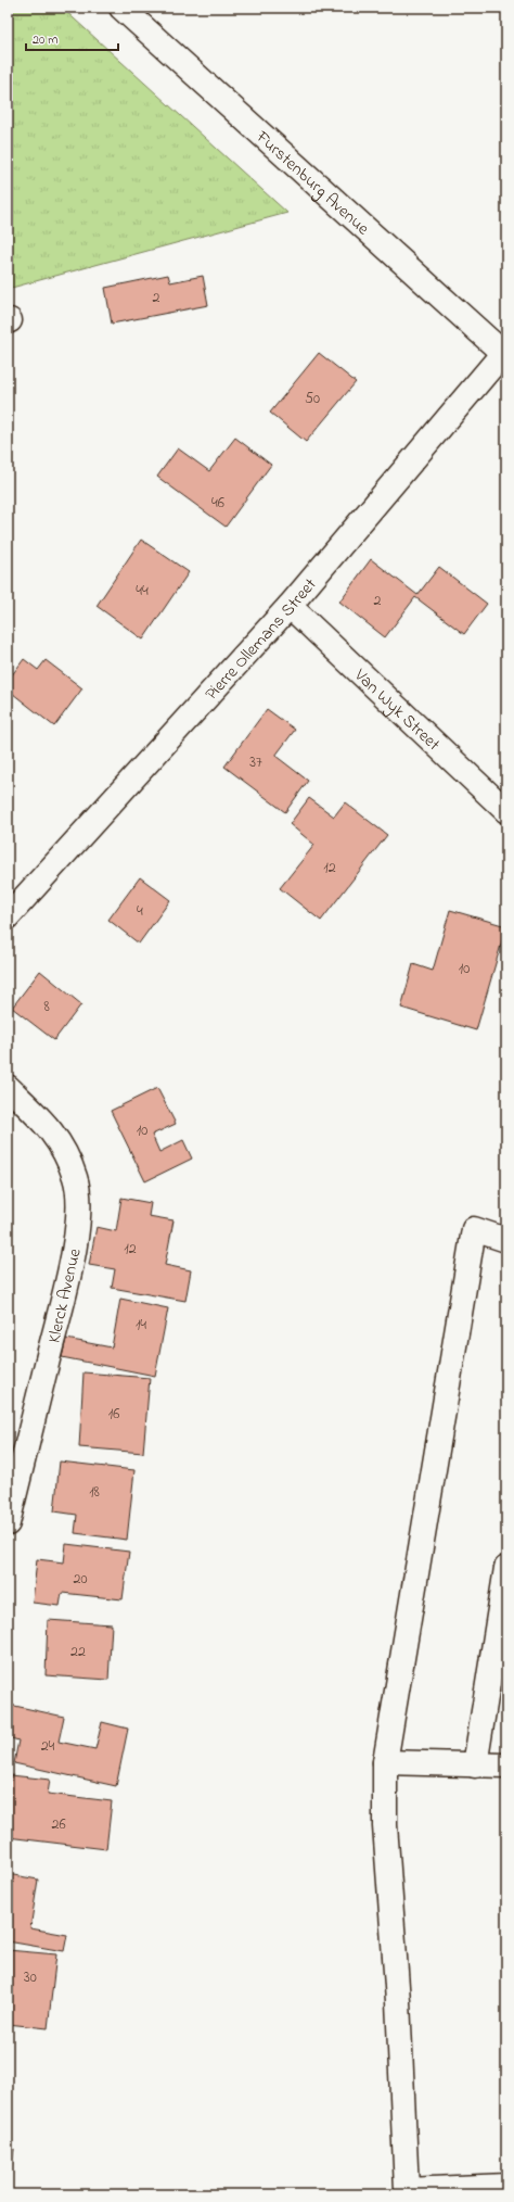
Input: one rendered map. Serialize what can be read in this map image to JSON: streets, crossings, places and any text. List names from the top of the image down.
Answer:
{
  "streets": {
    "street": [
      "Furstenburg Avenue",
      "Pierre Ollemans Street",
      "Van Wyk Street",
      "Klerck Avenue"
    ]
  },
  "crossings": [
    ["Furstenburg Avenue", "Pierre Ollemans Street"],
    ["Pierre Ollemans Street", "Van Wyk Street"]
  ],
  "house_numbers": [
    "2",
    "50",
    "46",
    "44",
    "2",
    "37",
    "12",
    "4",
    "10",
    "8",
    "10",
    "12",
    "14",
    "16",
    "18",
    "20",
    "22",
    "24",
    "26",
    "30"
  ],
  "scale_bar": "20 m"
}
